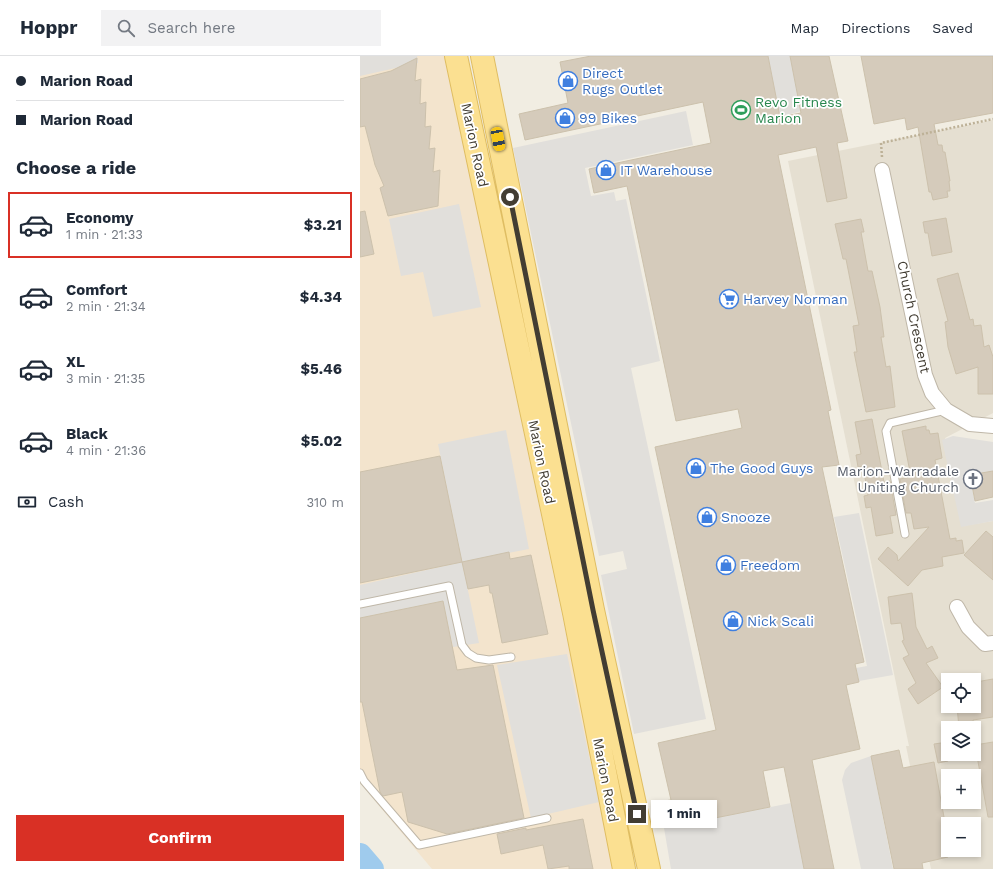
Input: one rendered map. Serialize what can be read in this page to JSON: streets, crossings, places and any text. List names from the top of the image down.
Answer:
{
  "streets": {
    "main road": ["Marion Road"],
    "street": ["Church Crescent"]
  },
  "places": {
    "shop": [
      "Direct Rugs Outlet",
      "99 Bikes",
      "IT Warehouse",
      "The Good Guys",
      "Snooze",
      "Freedom",
      "Nick Scali"
    ],
    "sports": ["Revo Fitness Marion"],
    "supermarket": ["Harvey Norman"],
    "church": ["Marion-Warradale Uniting Church"]
  },
  "page": {
    "header": "Hoppr",
    "search": "Search here",
    "nav": ["Map", "Directions", "Saved"],
    "banner": ["Marion Road", "Marion Road"],
    "heading": "Choose a ride",
    "list": [
      {
        "name": "Economy",
        "note": "1 min · 21:33",
        "value": "$3.21"
      },
      {
        "name": "Comfort",
        "note": "2 min · 21:34",
        "value": "$4.34"
      },
      {
        "name": "XL",
        "note": "3 min · 21:35",
        "value": "$5.46"
      },
      {
        "name": "Black",
        "note": "4 min · 21:36",
        "value": "$5.02"
      }
    ],
    "pay": ["Cash", "310 m"],
    "map_buttons": ["+", "−"],
    "bubble": "1 min",
    "buttons": "Confirm"
  }
}
